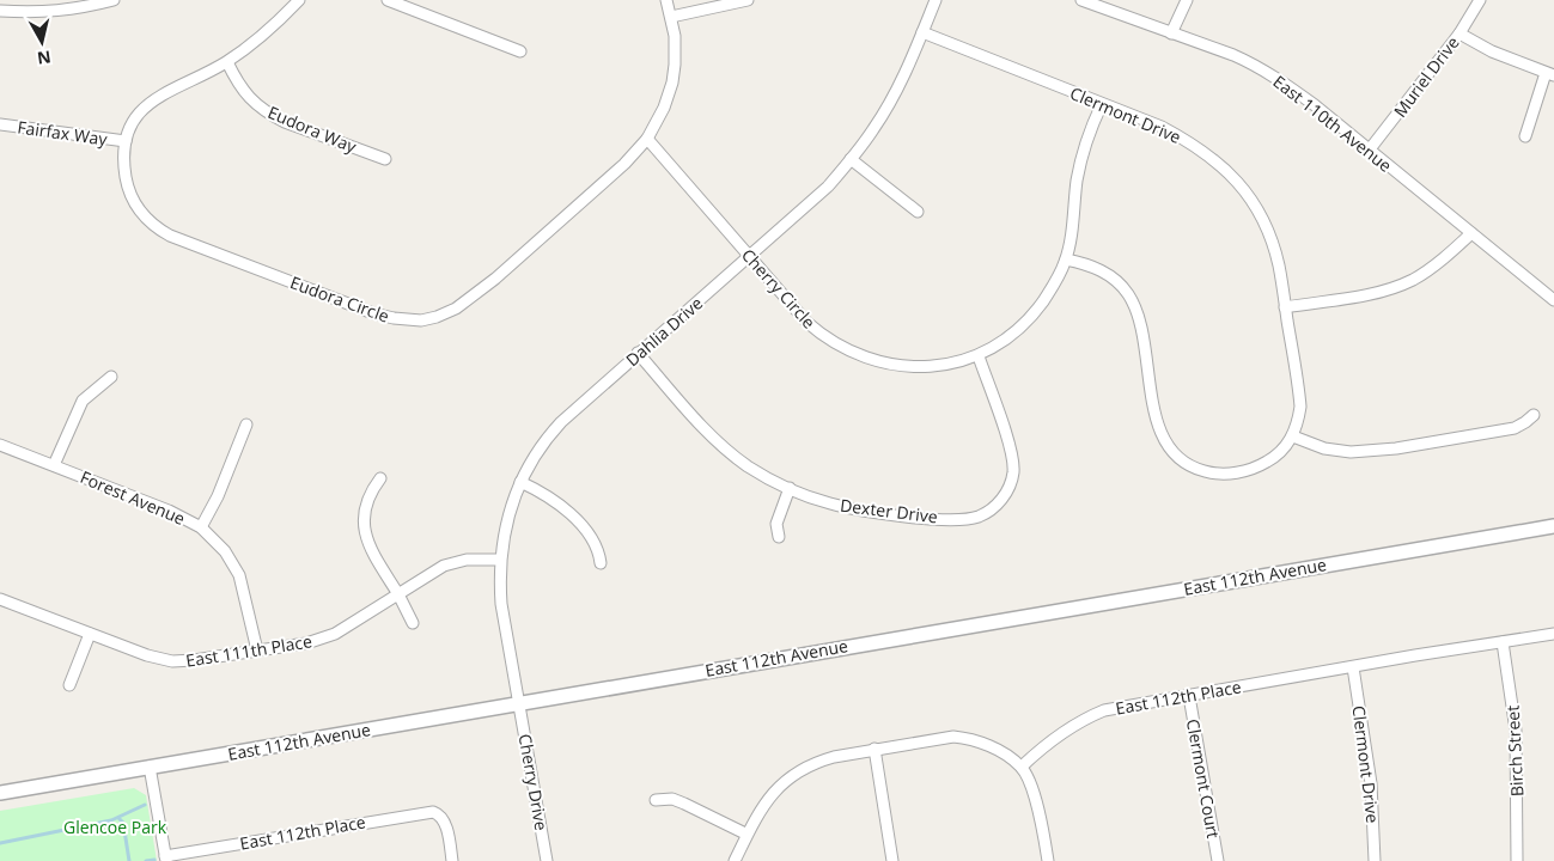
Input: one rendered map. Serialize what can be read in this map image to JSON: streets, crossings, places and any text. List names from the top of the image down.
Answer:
{
  "streets": {
    "street": [
      "Muriel Drive",
      "Clermont Drive",
      "East 110th Avenue",
      "Eudora Way",
      "Fairfax Way",
      "Cherry Circle",
      "Eudora Circle",
      "Dahlia Drive",
      "Forest Avenue",
      "Dexter Drive",
      "East 112th Avenue",
      "East 111th Place",
      "East 112th Place",
      "Birch Street",
      "Clermont Court",
      "Cherry Drive"
    ]
  },
  "crossings": [
    ["Muriel Drive", "East 110th Avenue"],
    ["Clermont Drive", "Cherry Circle"],
    ["Clermont Drive", "Dahlia Drive"],
    ["Clermont Drive", "East 112th Place"],
    ["Eudora Way", "Eudora Circle"],
    ["Fairfax Way", "Eudora Circle"],
    ["Cherry Circle", "Eudora Circle"],
    ["Cherry Circle", "Dahlia Drive"],
    ["Cherry Circle", "Dexter Drive"],
    ["Dahlia Drive", "Dexter Drive"],
    ["Dahlia Drive", "East 112th Avenue"],
    ["Dahlia Drive", "East 111th Place"],
    ["Dahlia Drive", "Cherry Drive"],
    ["Forest Avenue", "East 111th Place"],
    ["East 112th Avenue", "Cherry Drive"],
    ["East 112th Place", "Birch Street"],
    ["East 112th Place", "Clermont Court"]
  ],
  "parks": ["Glencoe Park"],
  "north": "bottom"
}
